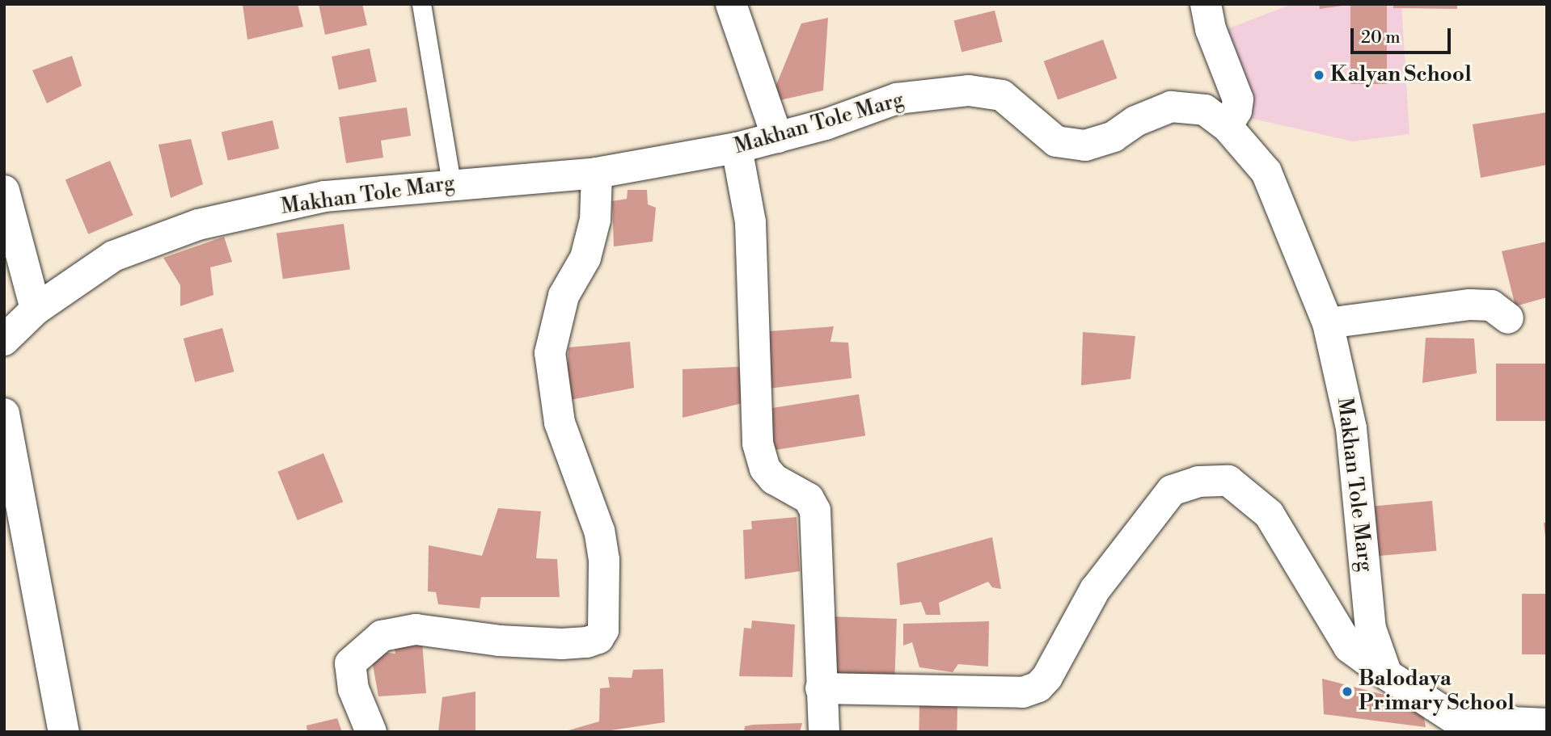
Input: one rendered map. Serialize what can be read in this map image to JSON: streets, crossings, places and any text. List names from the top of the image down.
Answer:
{
  "streets": {
    "street": ["Makhan Tole Marg"]
  },
  "places": ["Kalyan School", "Balodaya Primary School"],
  "scale_bar": "20 m"
}
